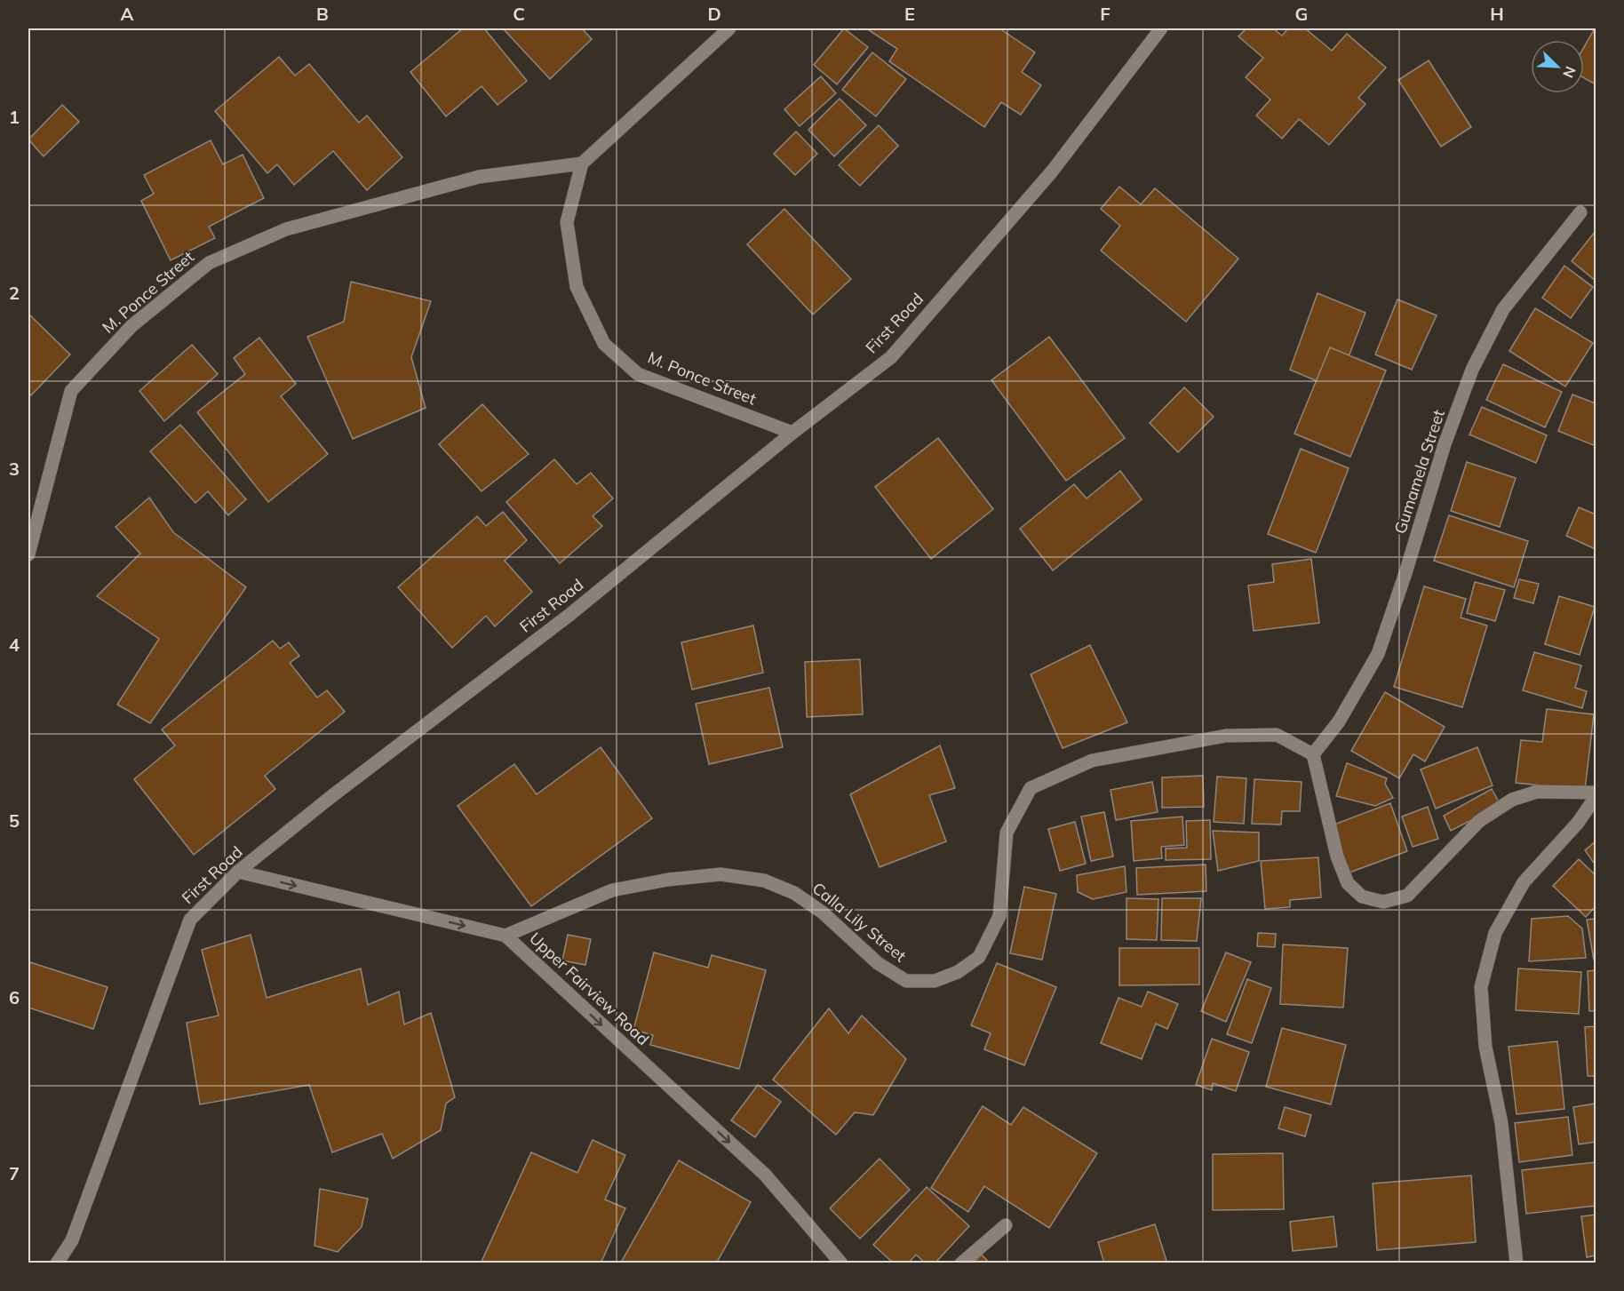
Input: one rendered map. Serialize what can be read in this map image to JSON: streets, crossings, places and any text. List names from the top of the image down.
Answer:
{
  "streets": {
    "street": [
      "M. Ponce Street",
      "First Road",
      "Gumamela Street",
      "Calla Lily Street",
      "Upper Fairview Road"
    ]
  },
  "crossings": [
    ["M. Ponce Street", "First Road"],
    ["First Road", "Upper Fairview Road"],
    ["Gumamela Street", "Calla Lily Street"],
    ["Calla Lily Street", "Upper Fairview Road"]
  ],
  "one_way": ["Upper Fairview Road"],
  "north": "bottom right",
  "grid": {
    "columns": [
      "A",
      "B",
      "C",
      "D",
      "E",
      "F",
      "G",
      "H"
    ],
    "rows": [
      "1",
      "2",
      "3",
      "4",
      "5",
      "6",
      "7"
    ]
  }
}
